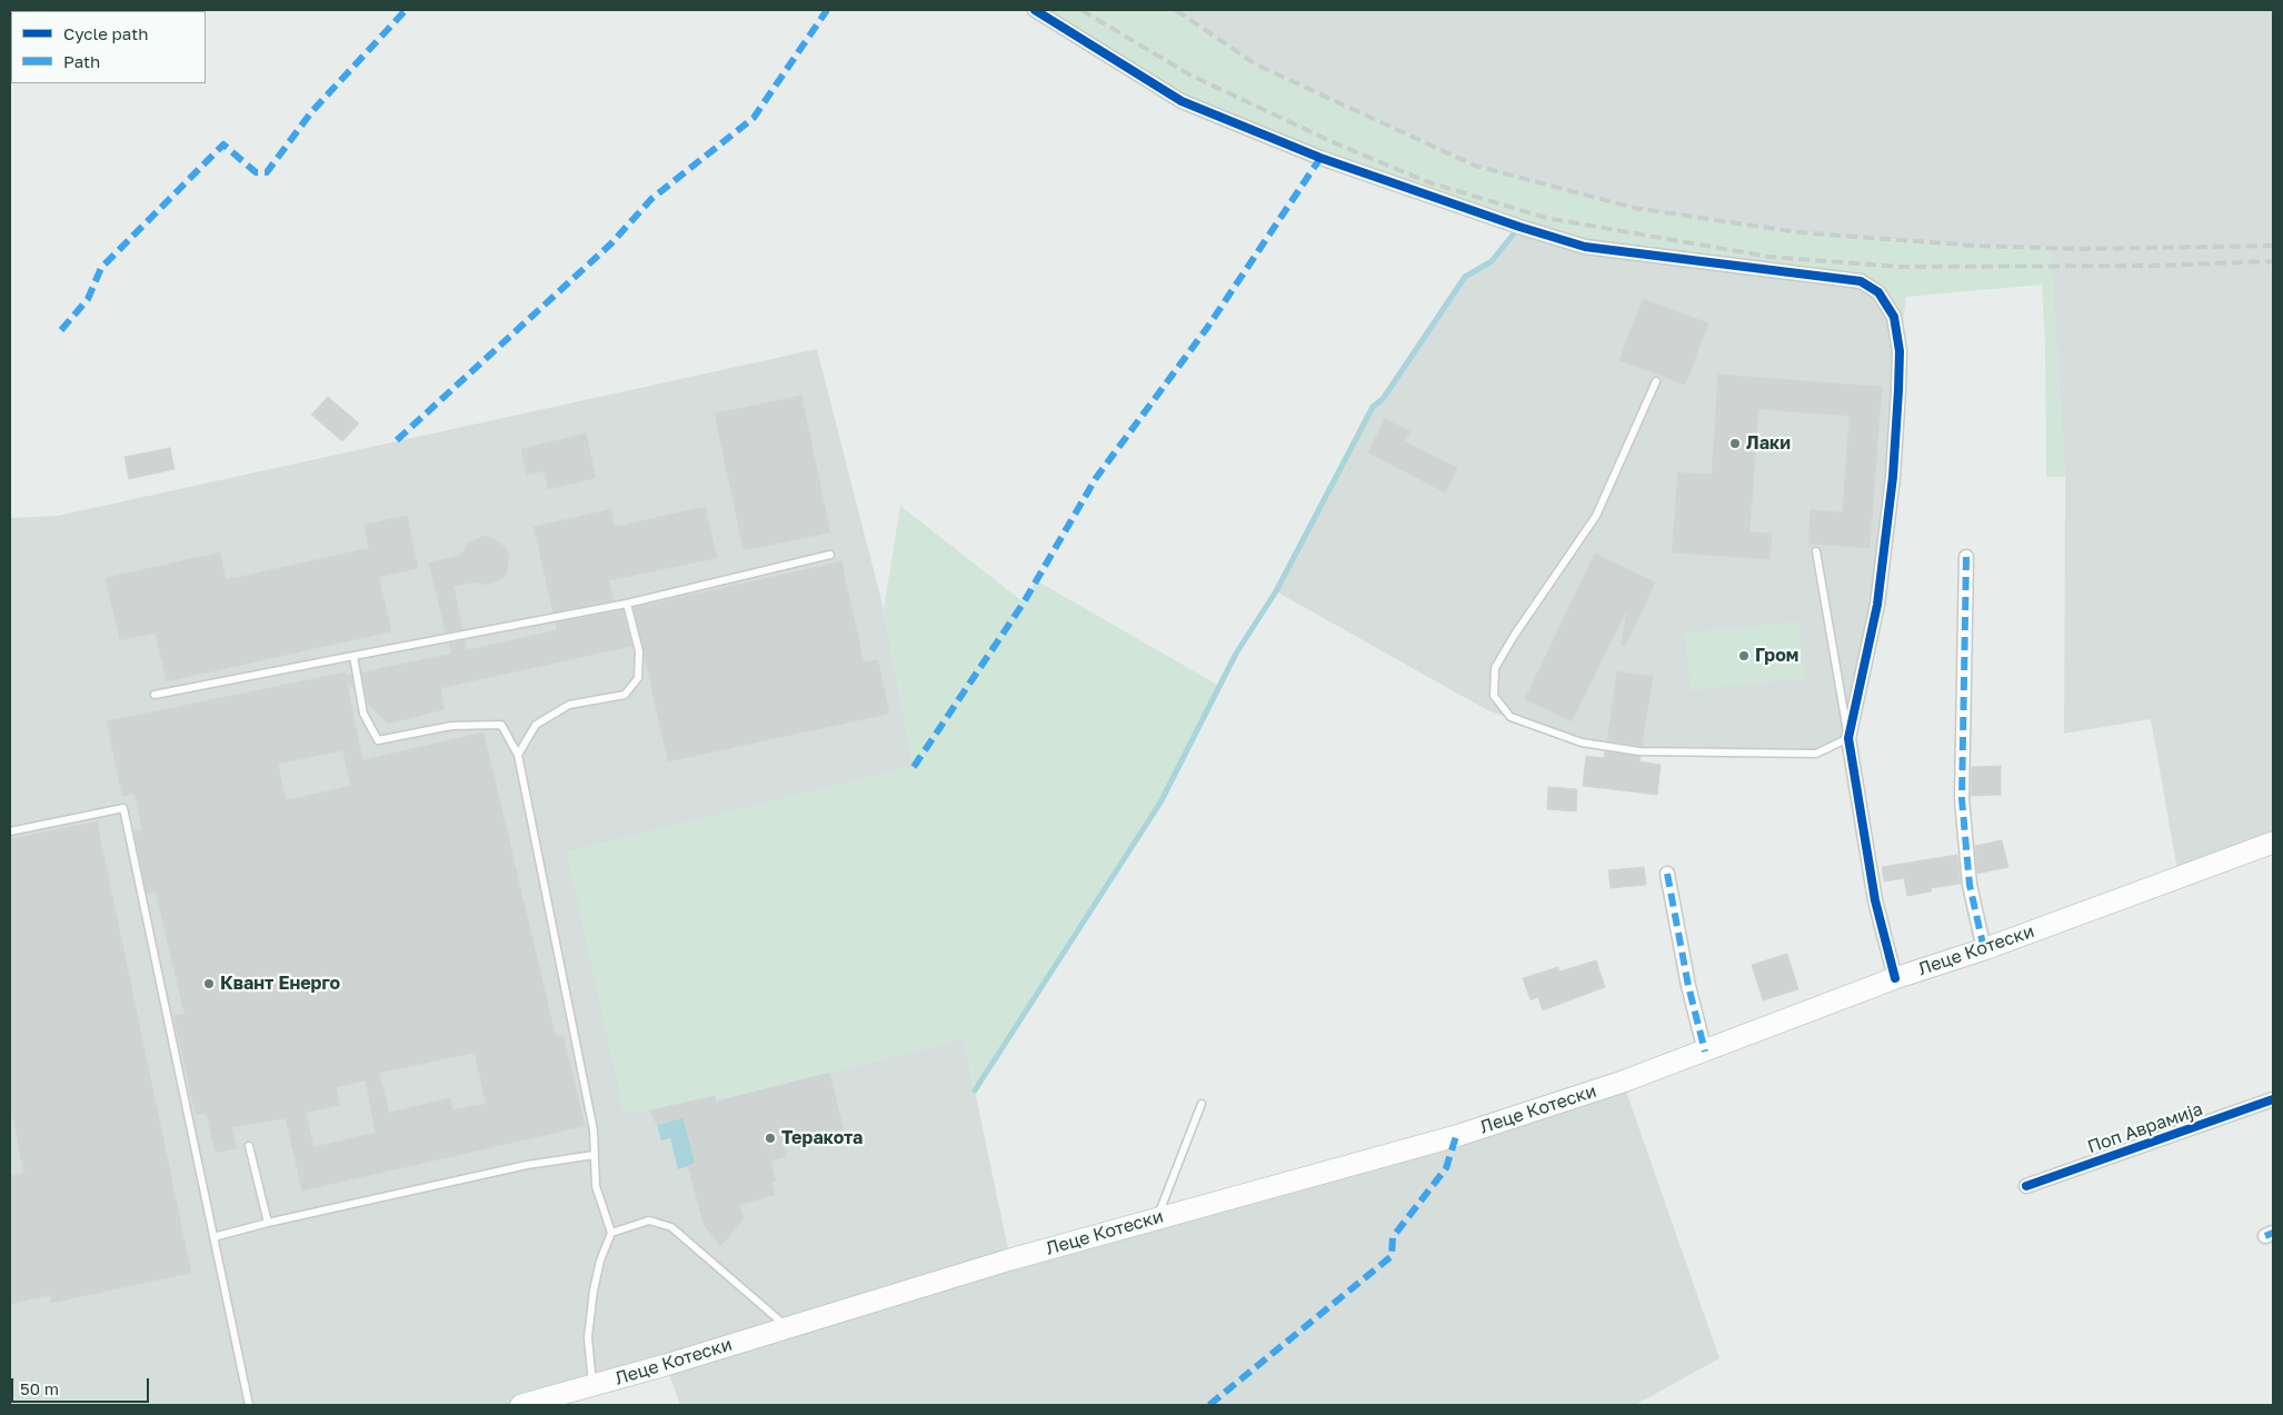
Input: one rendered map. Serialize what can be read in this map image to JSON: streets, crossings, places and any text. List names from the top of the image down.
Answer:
{
  "streets": {
    "main road": ["Леце Котески"],
    "street": ["Поп Аврамија"]
  },
  "places": [
    "Лаки",
    "Гром",
    "Квант Енерго",
    "Теракота"
  ],
  "legend": ["Cycle path", "Path"],
  "scale_bar": "50 m"
}
